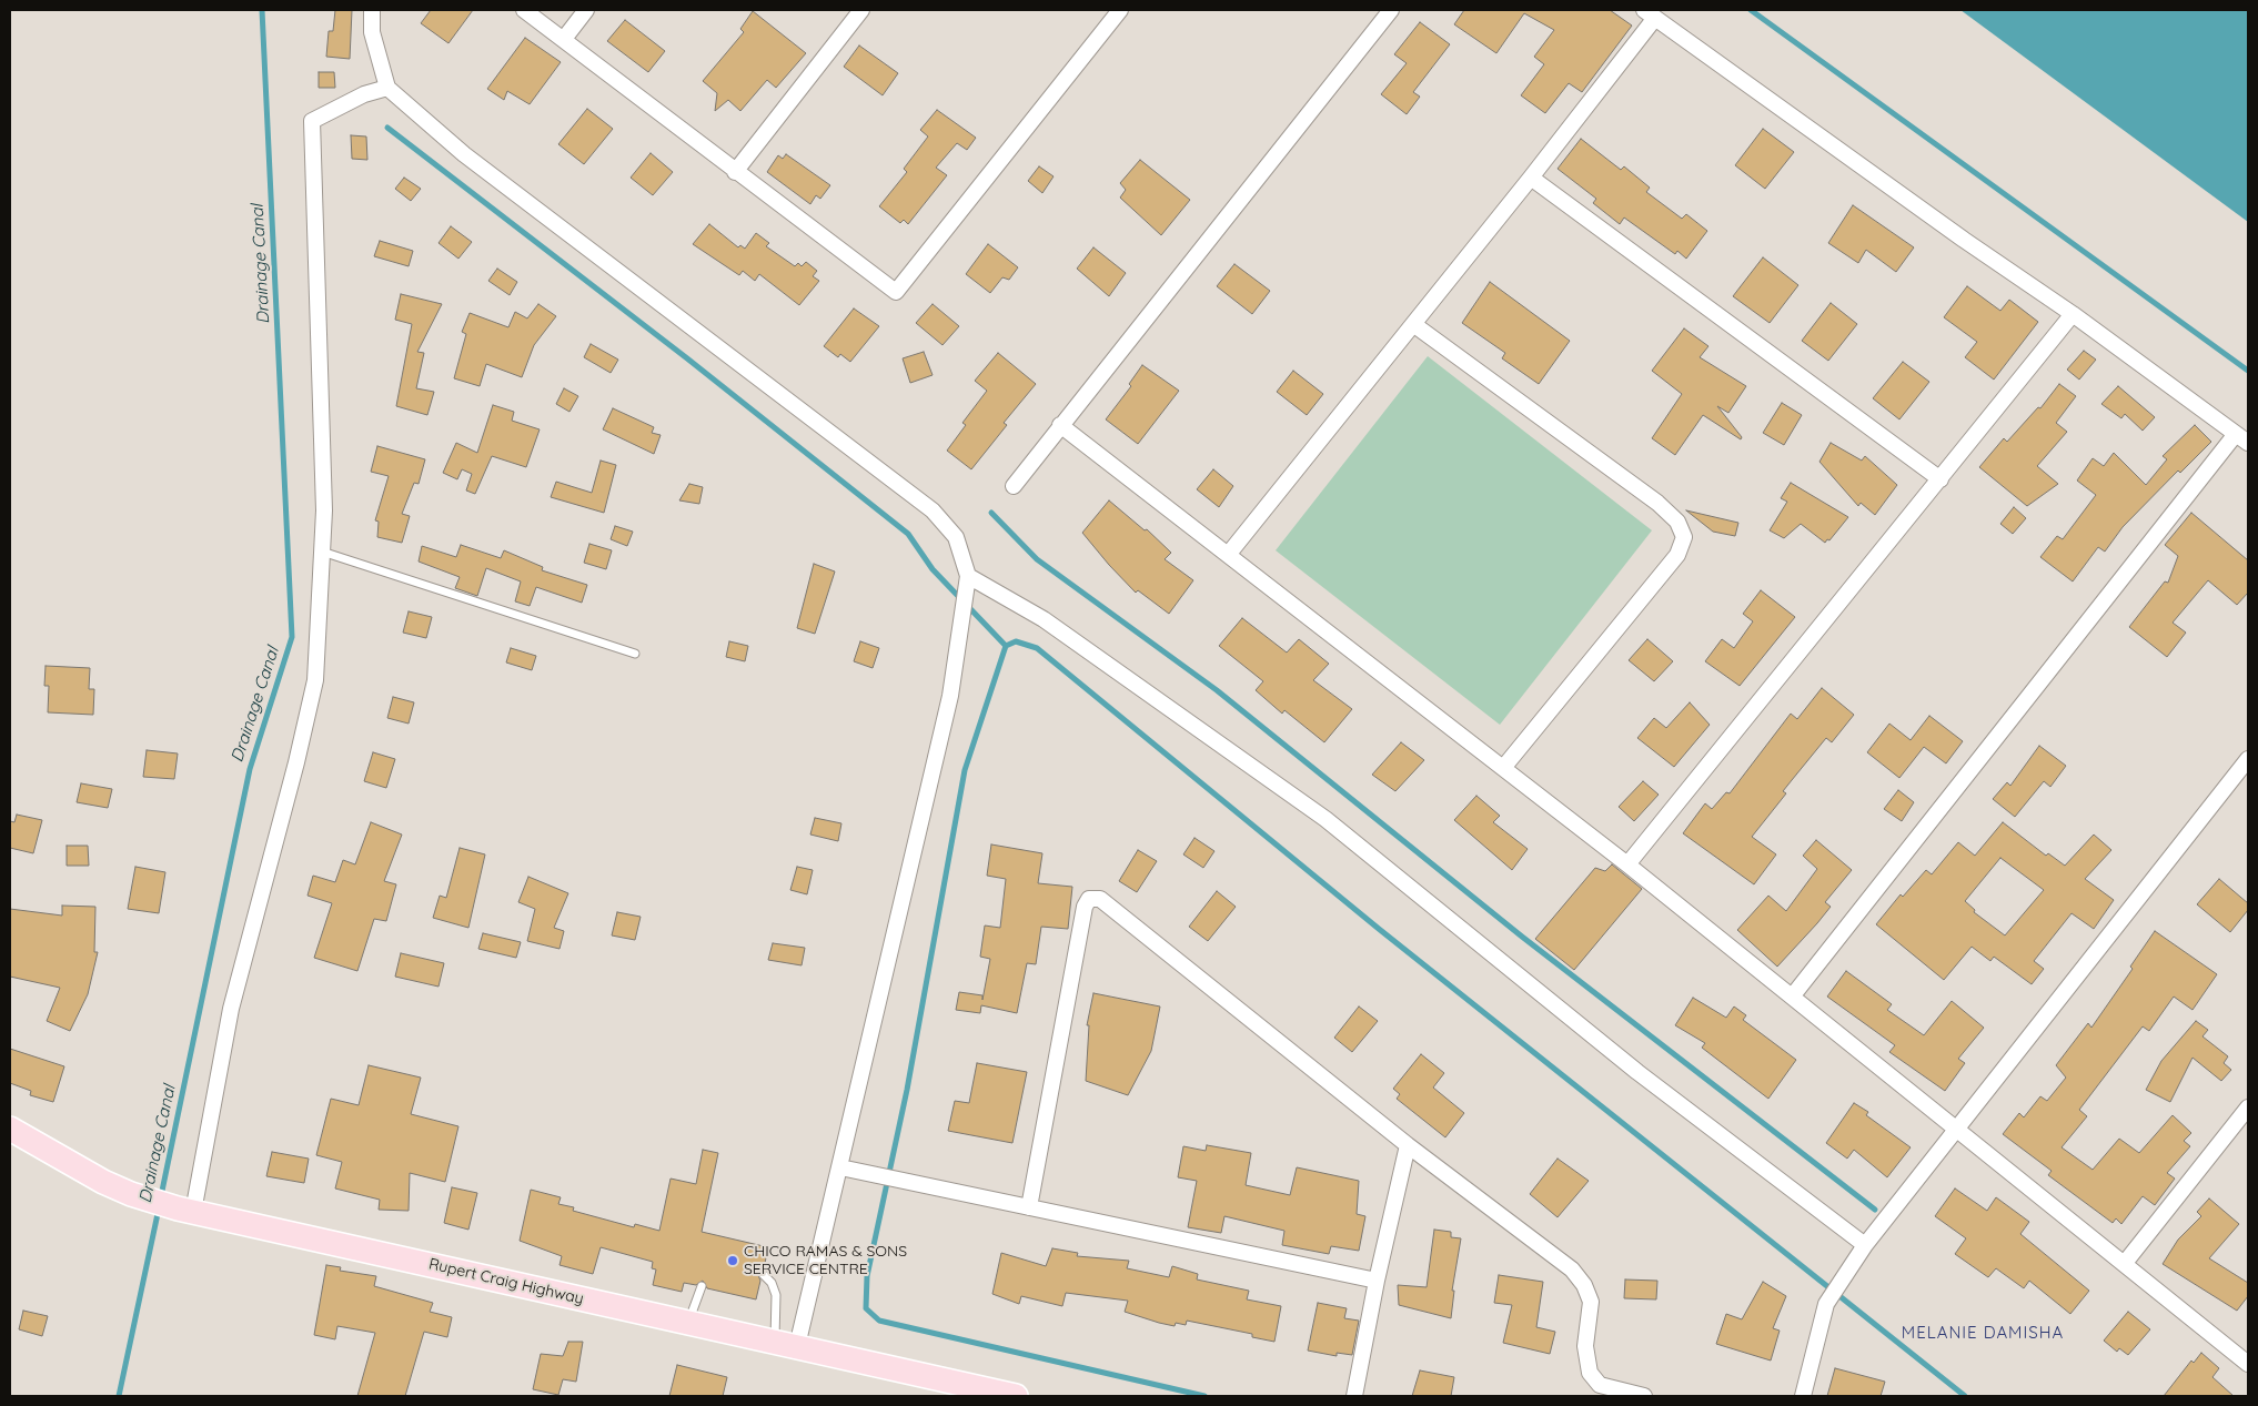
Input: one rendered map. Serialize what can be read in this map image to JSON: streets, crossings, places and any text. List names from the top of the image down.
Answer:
{
  "streets": {
    "main road": ["Rupert Craig Highway"]
  },
  "districts": ["MELANIE DAMISHA"],
  "water": ["Drainage Canal"],
  "places": ["CHICO RAMAS & SONS SERVICE CENTRE"]
}
